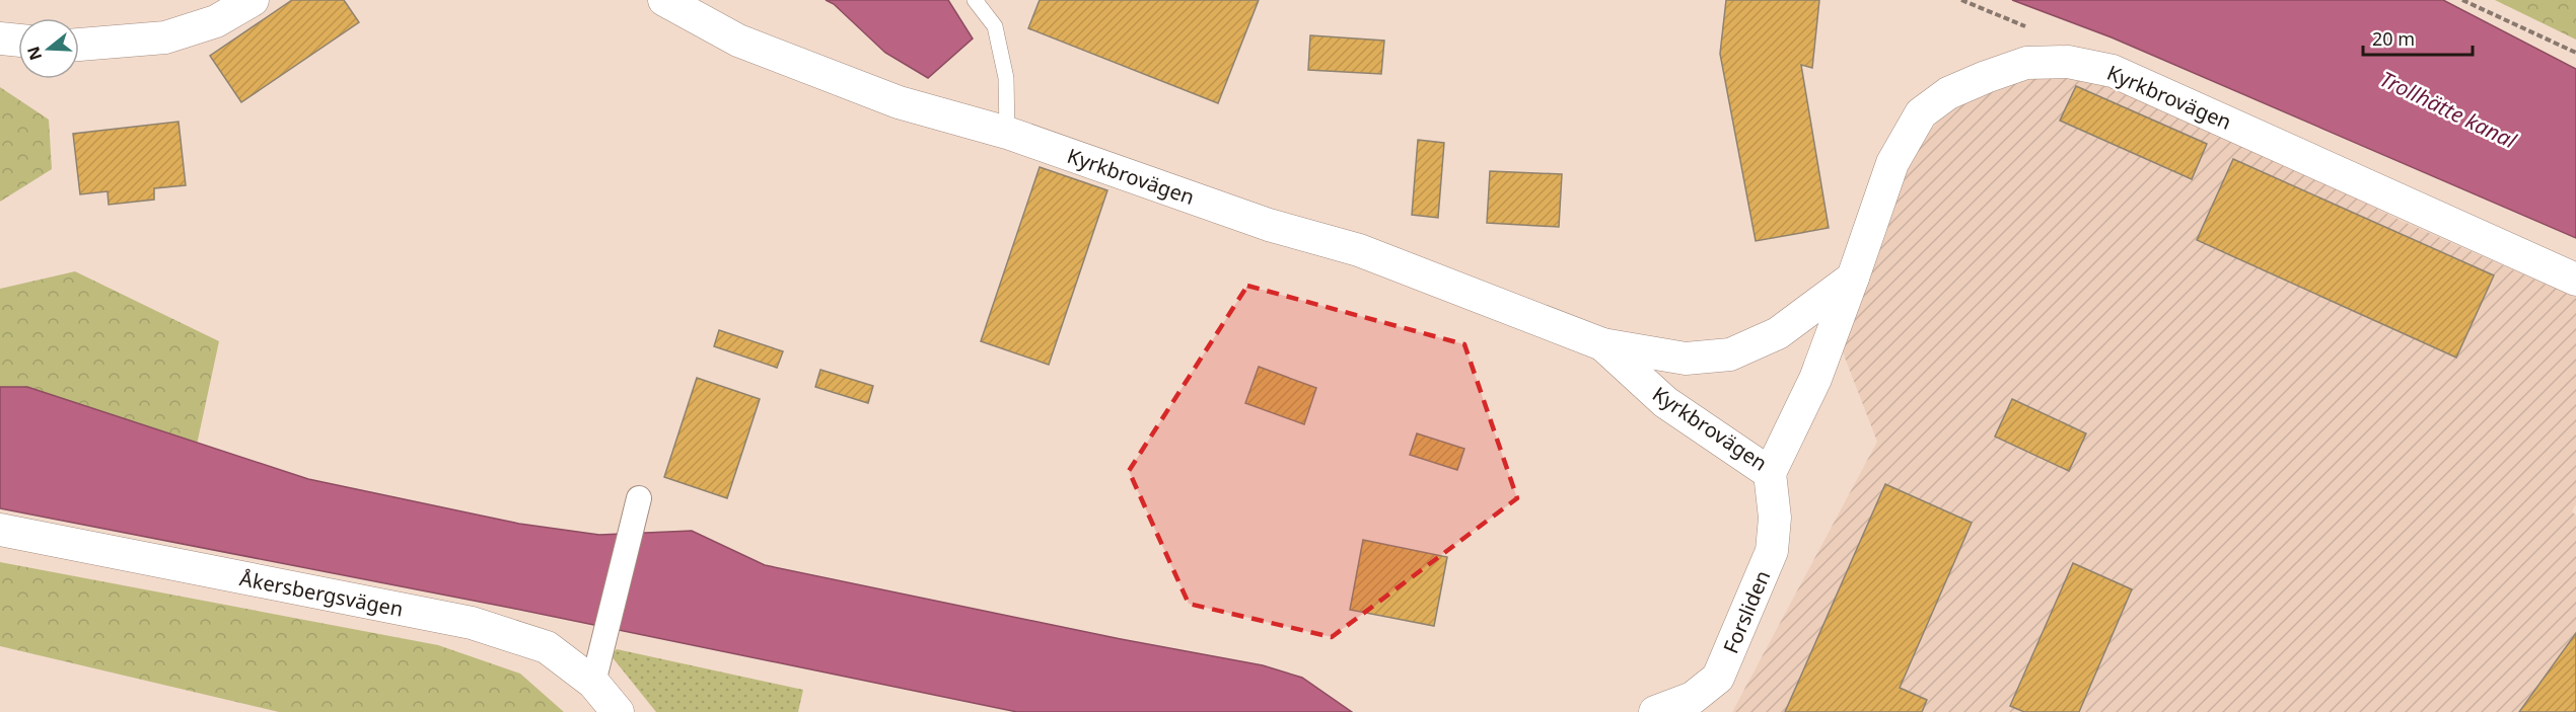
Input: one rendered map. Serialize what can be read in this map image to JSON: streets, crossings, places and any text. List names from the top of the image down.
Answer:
{
  "streets": {
    "street": ["Kyrkbrovägen", "Åkersbergsvägen", "Forsliden"]
  },
  "crossings": [
    ["Kyrkbrovägen", "Forsliden"]
  ],
  "water": ["Trollhätte kanal"],
  "scale_bar": "20 m",
  "north": "left"
}
